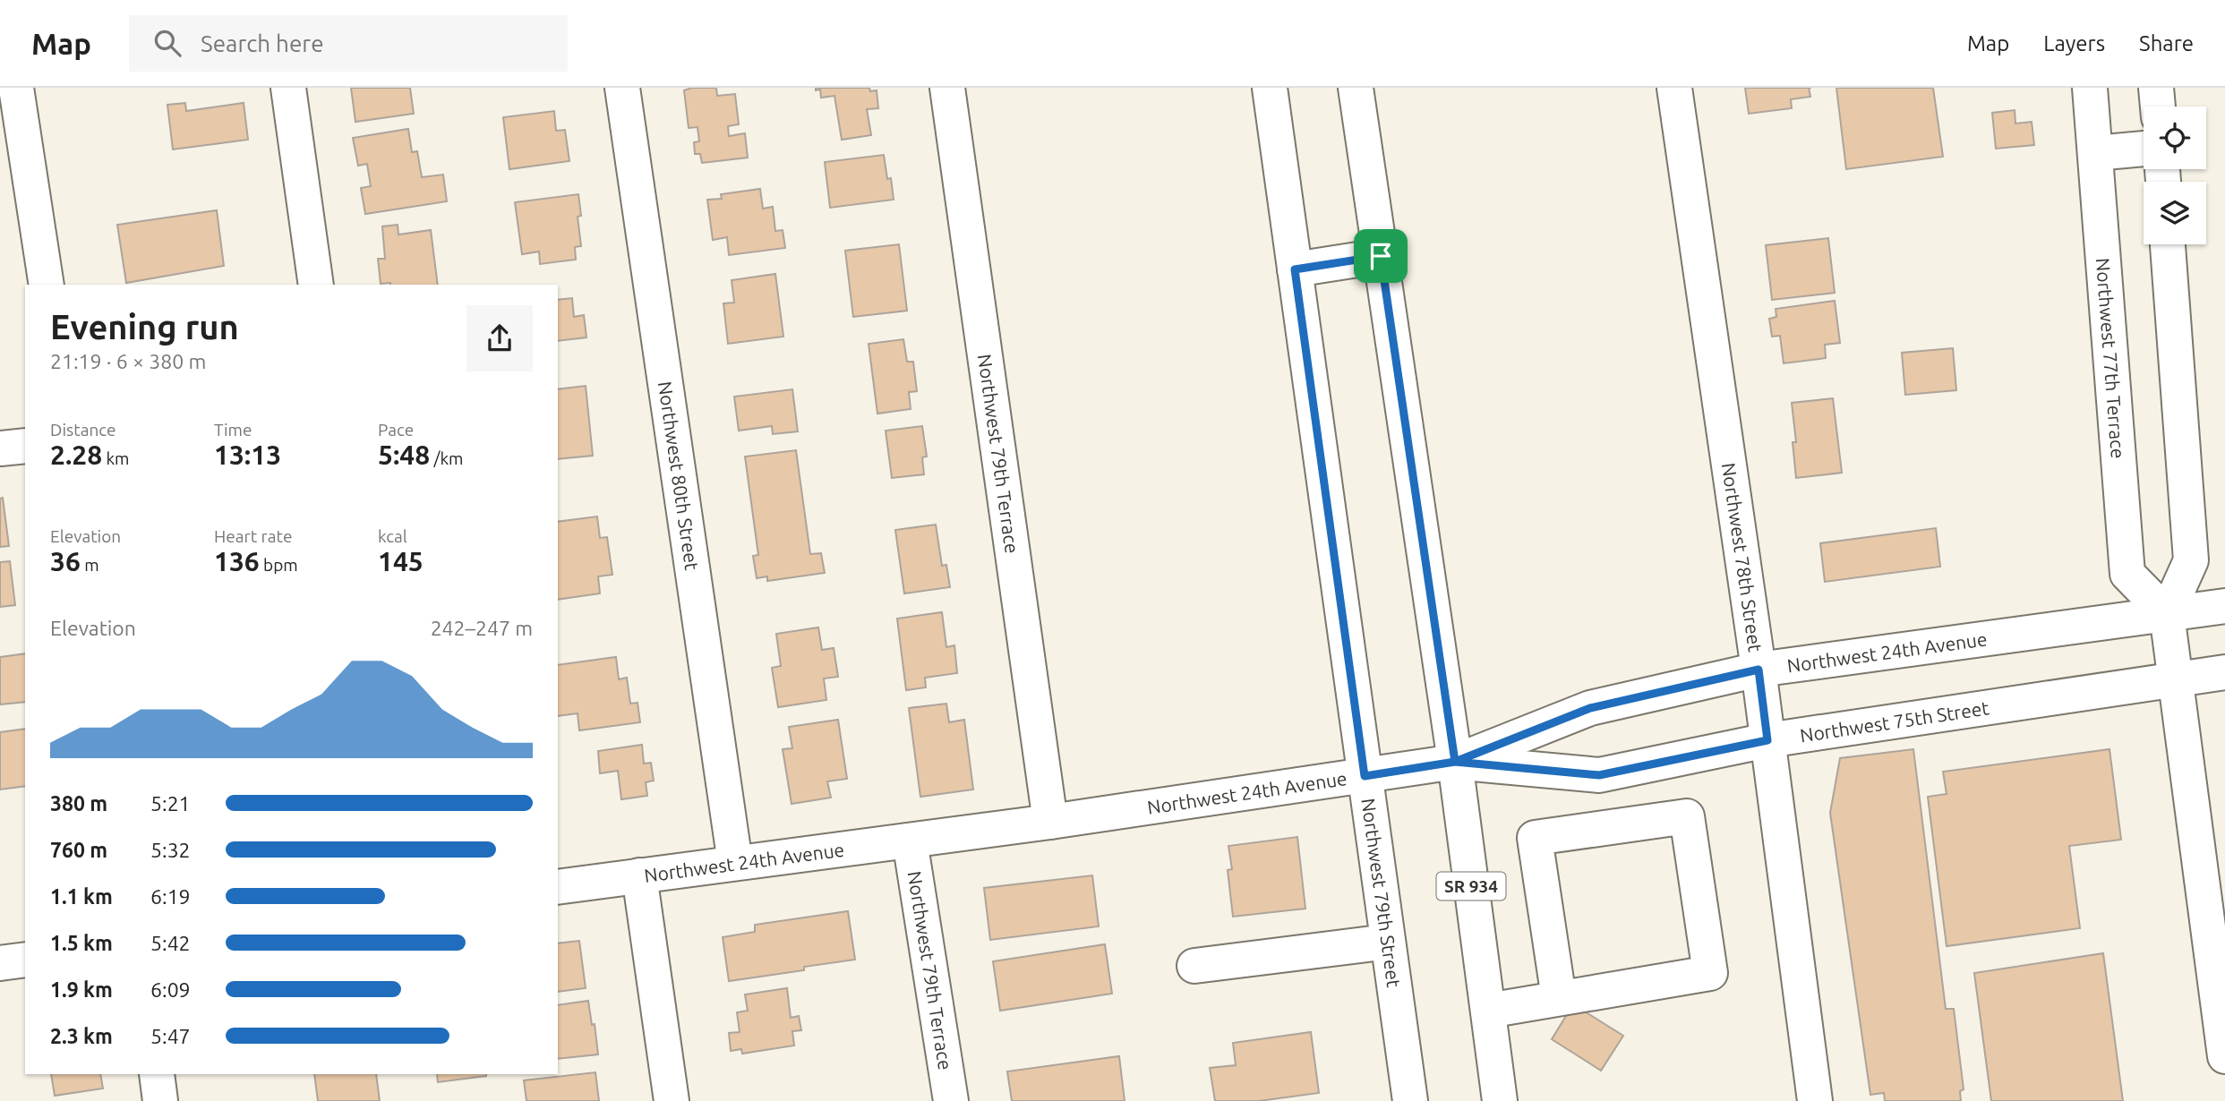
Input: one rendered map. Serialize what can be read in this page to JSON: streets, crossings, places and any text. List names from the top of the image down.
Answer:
{
  "streets": {
    "street": [
      "Northwest 77th Terrace",
      "Northwest 79th Terrace",
      "Northwest 80th Street",
      "Northwest 78th Street",
      "Northwest 24th Avenue",
      "Northwest 75th Street",
      "SR 934",
      "Northwest 79th Street"
    ]
  },
  "crossings": [
    ["Northwest 77th Terrace", "Northwest 24th Avenue"],
    ["Northwest 79th Terrace", "Northwest 24th Avenue"],
    ["Northwest 80th Street", "Northwest 24th Avenue"],
    ["Northwest 78th Street", "Northwest 24th Avenue"],
    ["Northwest 78th Street", "Northwest 75th Street"],
    ["Northwest 24th Avenue", "Northwest 75th Street"],
    ["Northwest 24th Avenue", "SR 934"],
    ["Northwest 24th Avenue", "Northwest 79th Street"],
    ["Northwest 75th Street", "SR 934"]
  ],
  "page": {
    "header": "Map",
    "search": "Search here",
    "nav": ["Map", "Layers", "Share"],
    "heading": ["Evening run", "21:19 · 6 × 380 m"],
    "stats": [
      ["Distance", "2.28 km"],
      ["Time", "13:13"],
      ["Pace", "5:48 /km"],
      ["Elevation", "36 m"],
      ["Heart rate", "136 bpm"],
      ["kcal", "145"]
    ],
    "chart": ["Elevation", "242–247 m"],
    "list": [
      {
        "name": "380 m",
        "note": "5:21"
      },
      {
        "name": "760 m",
        "note": "5:32"
      },
      {
        "name": "1.1 km",
        "note": "6:19"
      },
      {
        "name": "1.5 km",
        "note": "5:42"
      },
      {
        "name": "1.9 km",
        "note": "6:09"
      },
      {
        "name": "2.3 km",
        "note": "5:47"
      }
    ]
  }
}
